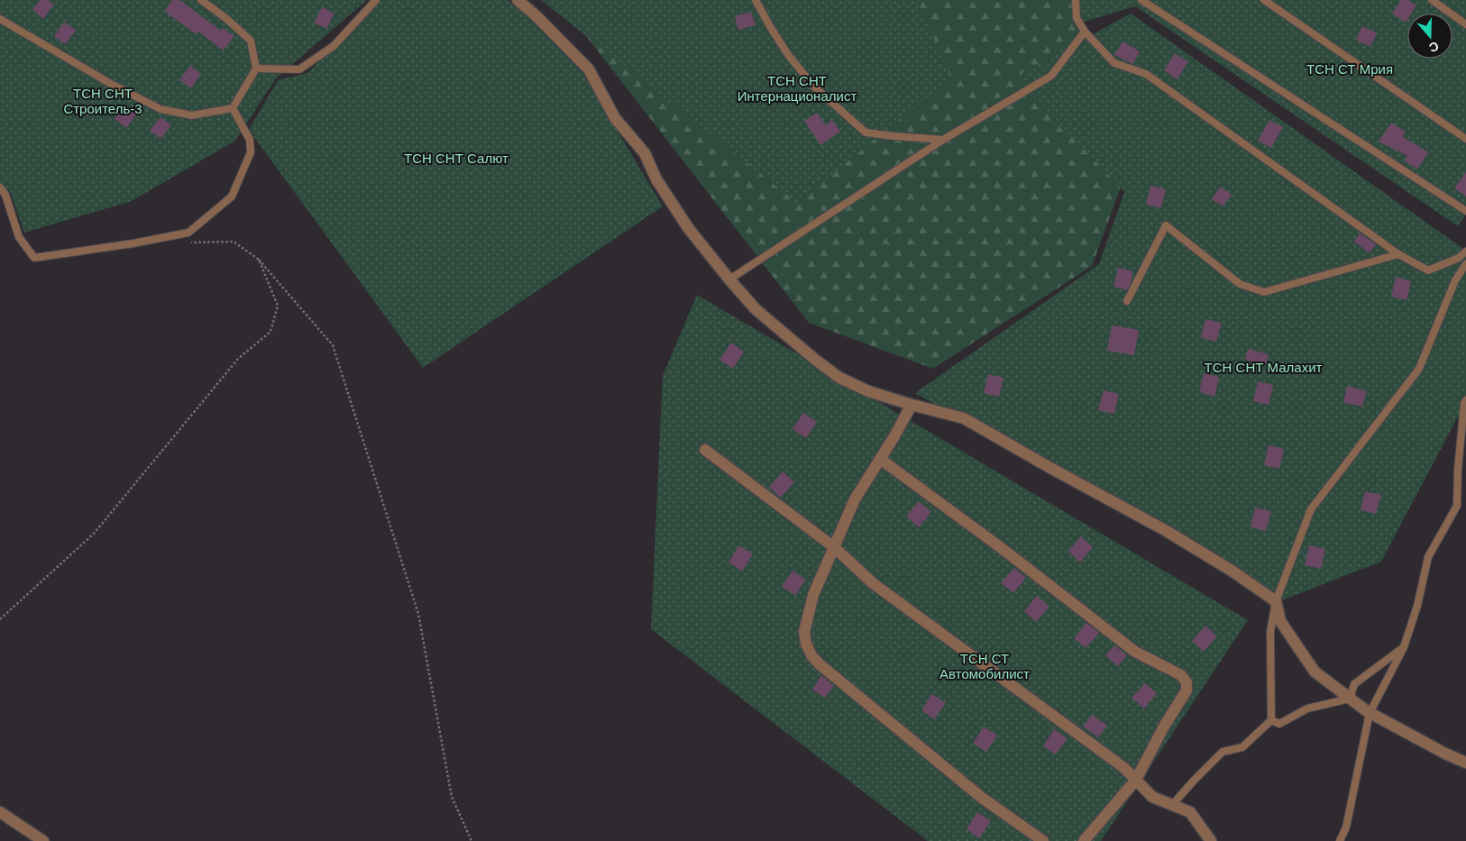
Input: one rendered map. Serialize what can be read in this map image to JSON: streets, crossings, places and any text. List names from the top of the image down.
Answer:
{
  "parks": [
    "ТСН СТ Мрия",
    "ТСН СНТ Интернационалист",
    "ТСН СНТ Строитель-3",
    "ТСН СНТ Салют",
    "ТСН СНТ Малахит",
    "ТСН СТ Автомобилист"
  ],
  "north": "bottom"
}
